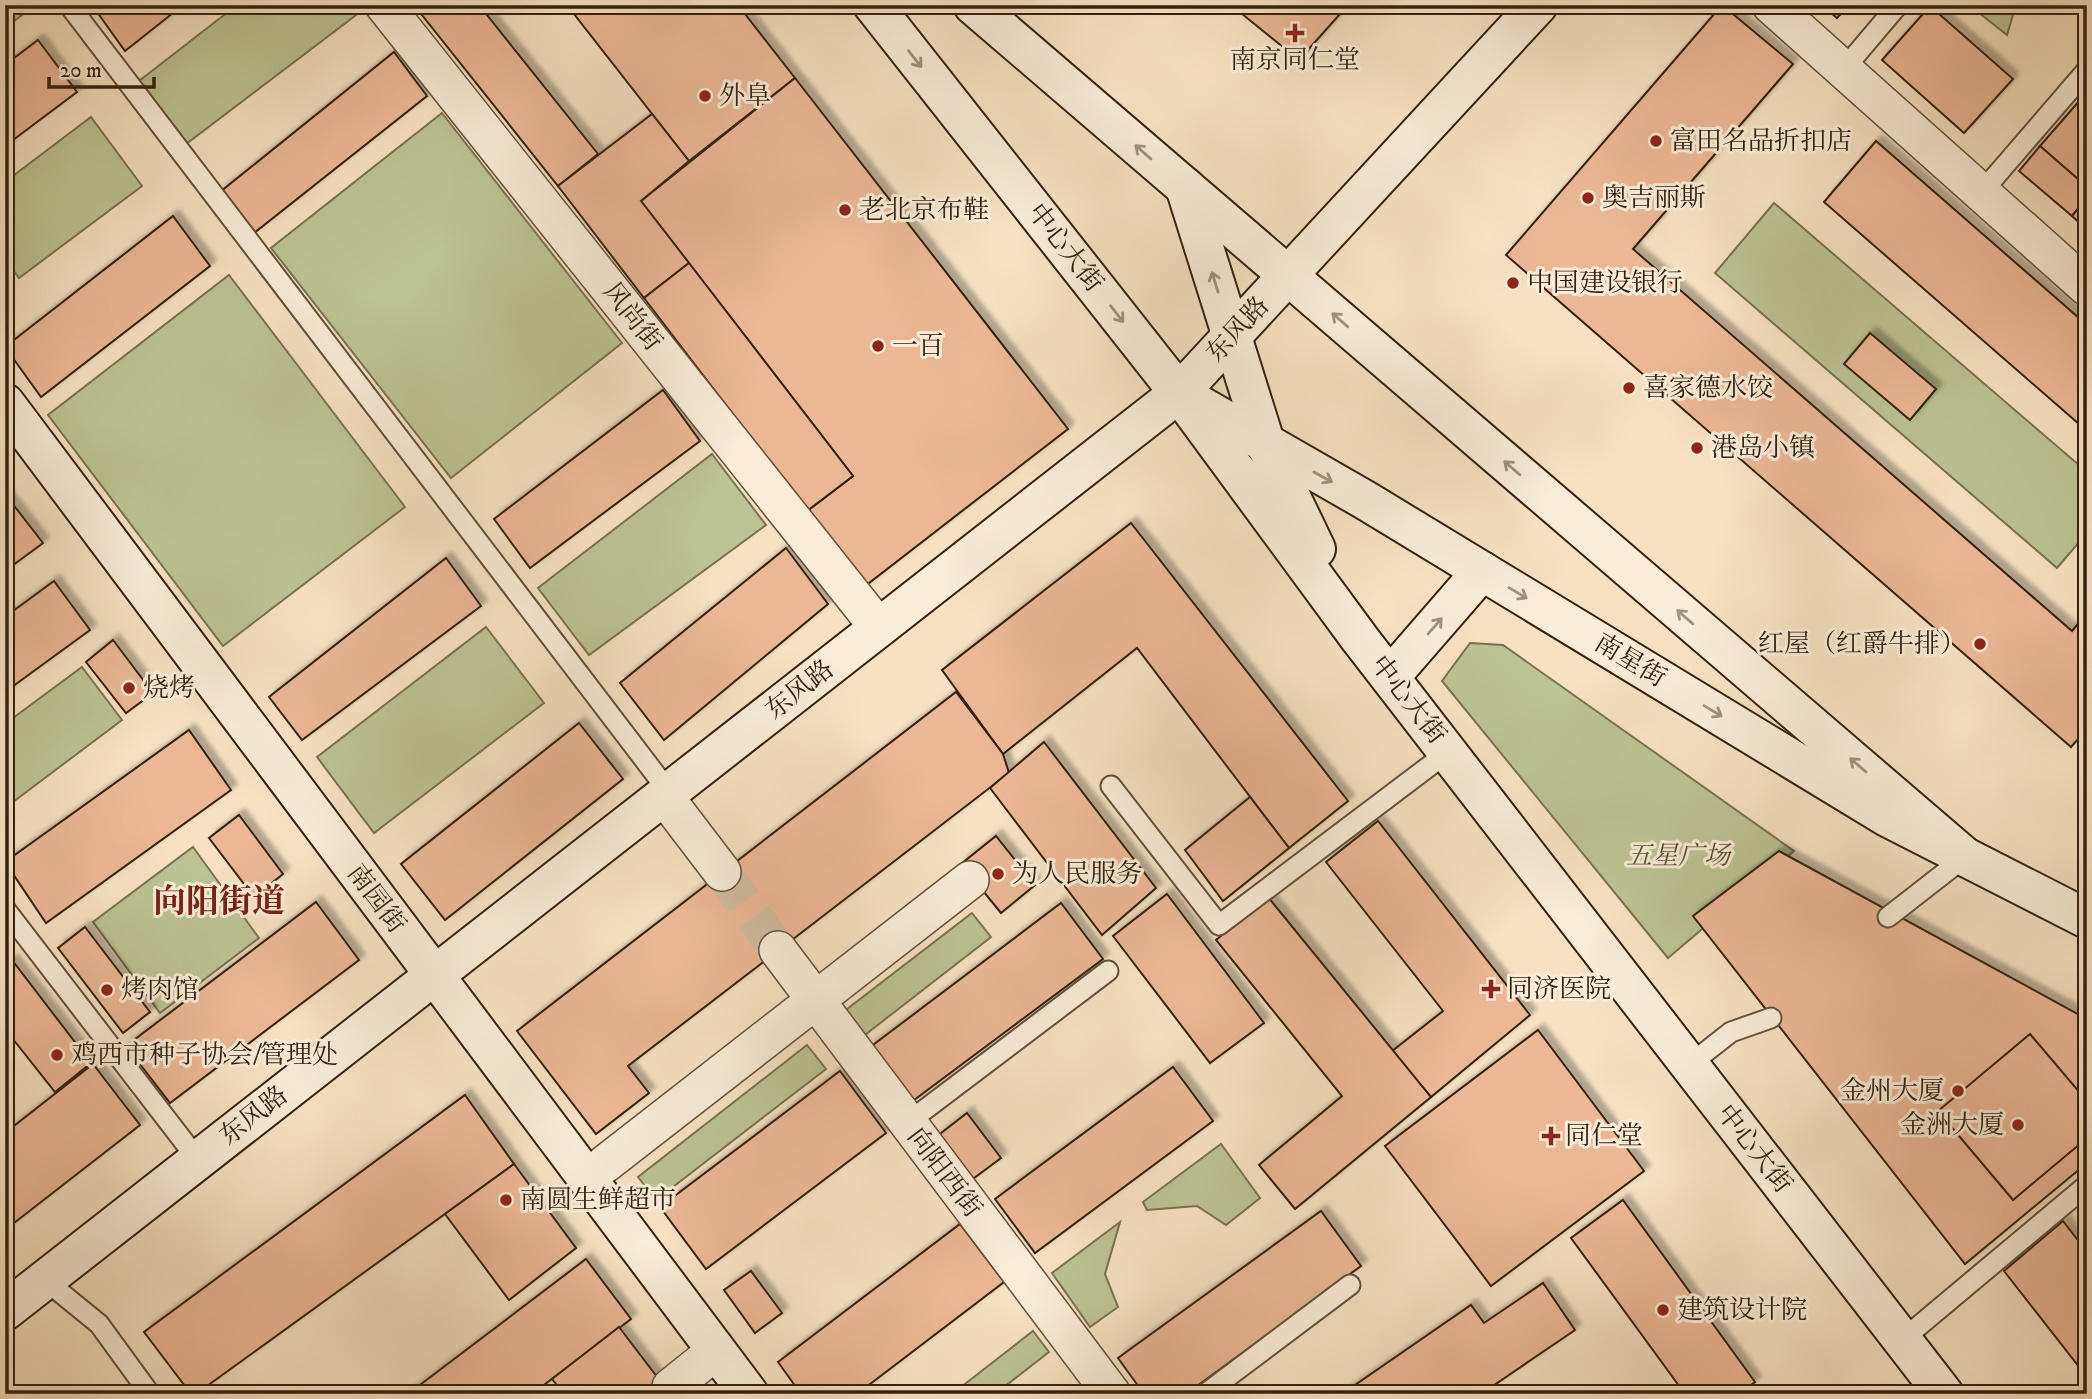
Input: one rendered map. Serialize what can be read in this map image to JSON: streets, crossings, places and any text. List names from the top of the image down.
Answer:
{
  "streets": {
    "street": [
      "中心大街",
      "风尚街",
      "东风路",
      "南星街",
      "南园街",
      "向阳西街"
    ]
  },
  "crossings": [
    ["中心大街", "东风路"],
    ["中心大街", "南星街"],
    ["风尚街", "东风路"],
    ["东风路", "南星街"],
    ["东风路", "南园街"]
  ],
  "districts": ["向阳街道"],
  "parks": ["五星广场"],
  "places": {
    "health": ["南京同仁堂", "同济医院", "同仁堂"],
    "other": [
      "外阜",
      "富田名品折扣店",
      "奥吉丽斯",
      "老北京布鞋",
      "中国建设银行",
      "一百",
      "喜家德水饺",
      "港岛小镇",
      "红屋（红爵牛排）",
      "烧烤",
      "为人民服务",
      "烤肉馆",
      "鸡西市种子协会/管理处",
      "金州大厦",
      "金洲大厦",
      "南圆生鲜超市",
      "建筑设计院"
    ]
  },
  "scale_bar": "20 m"
}
